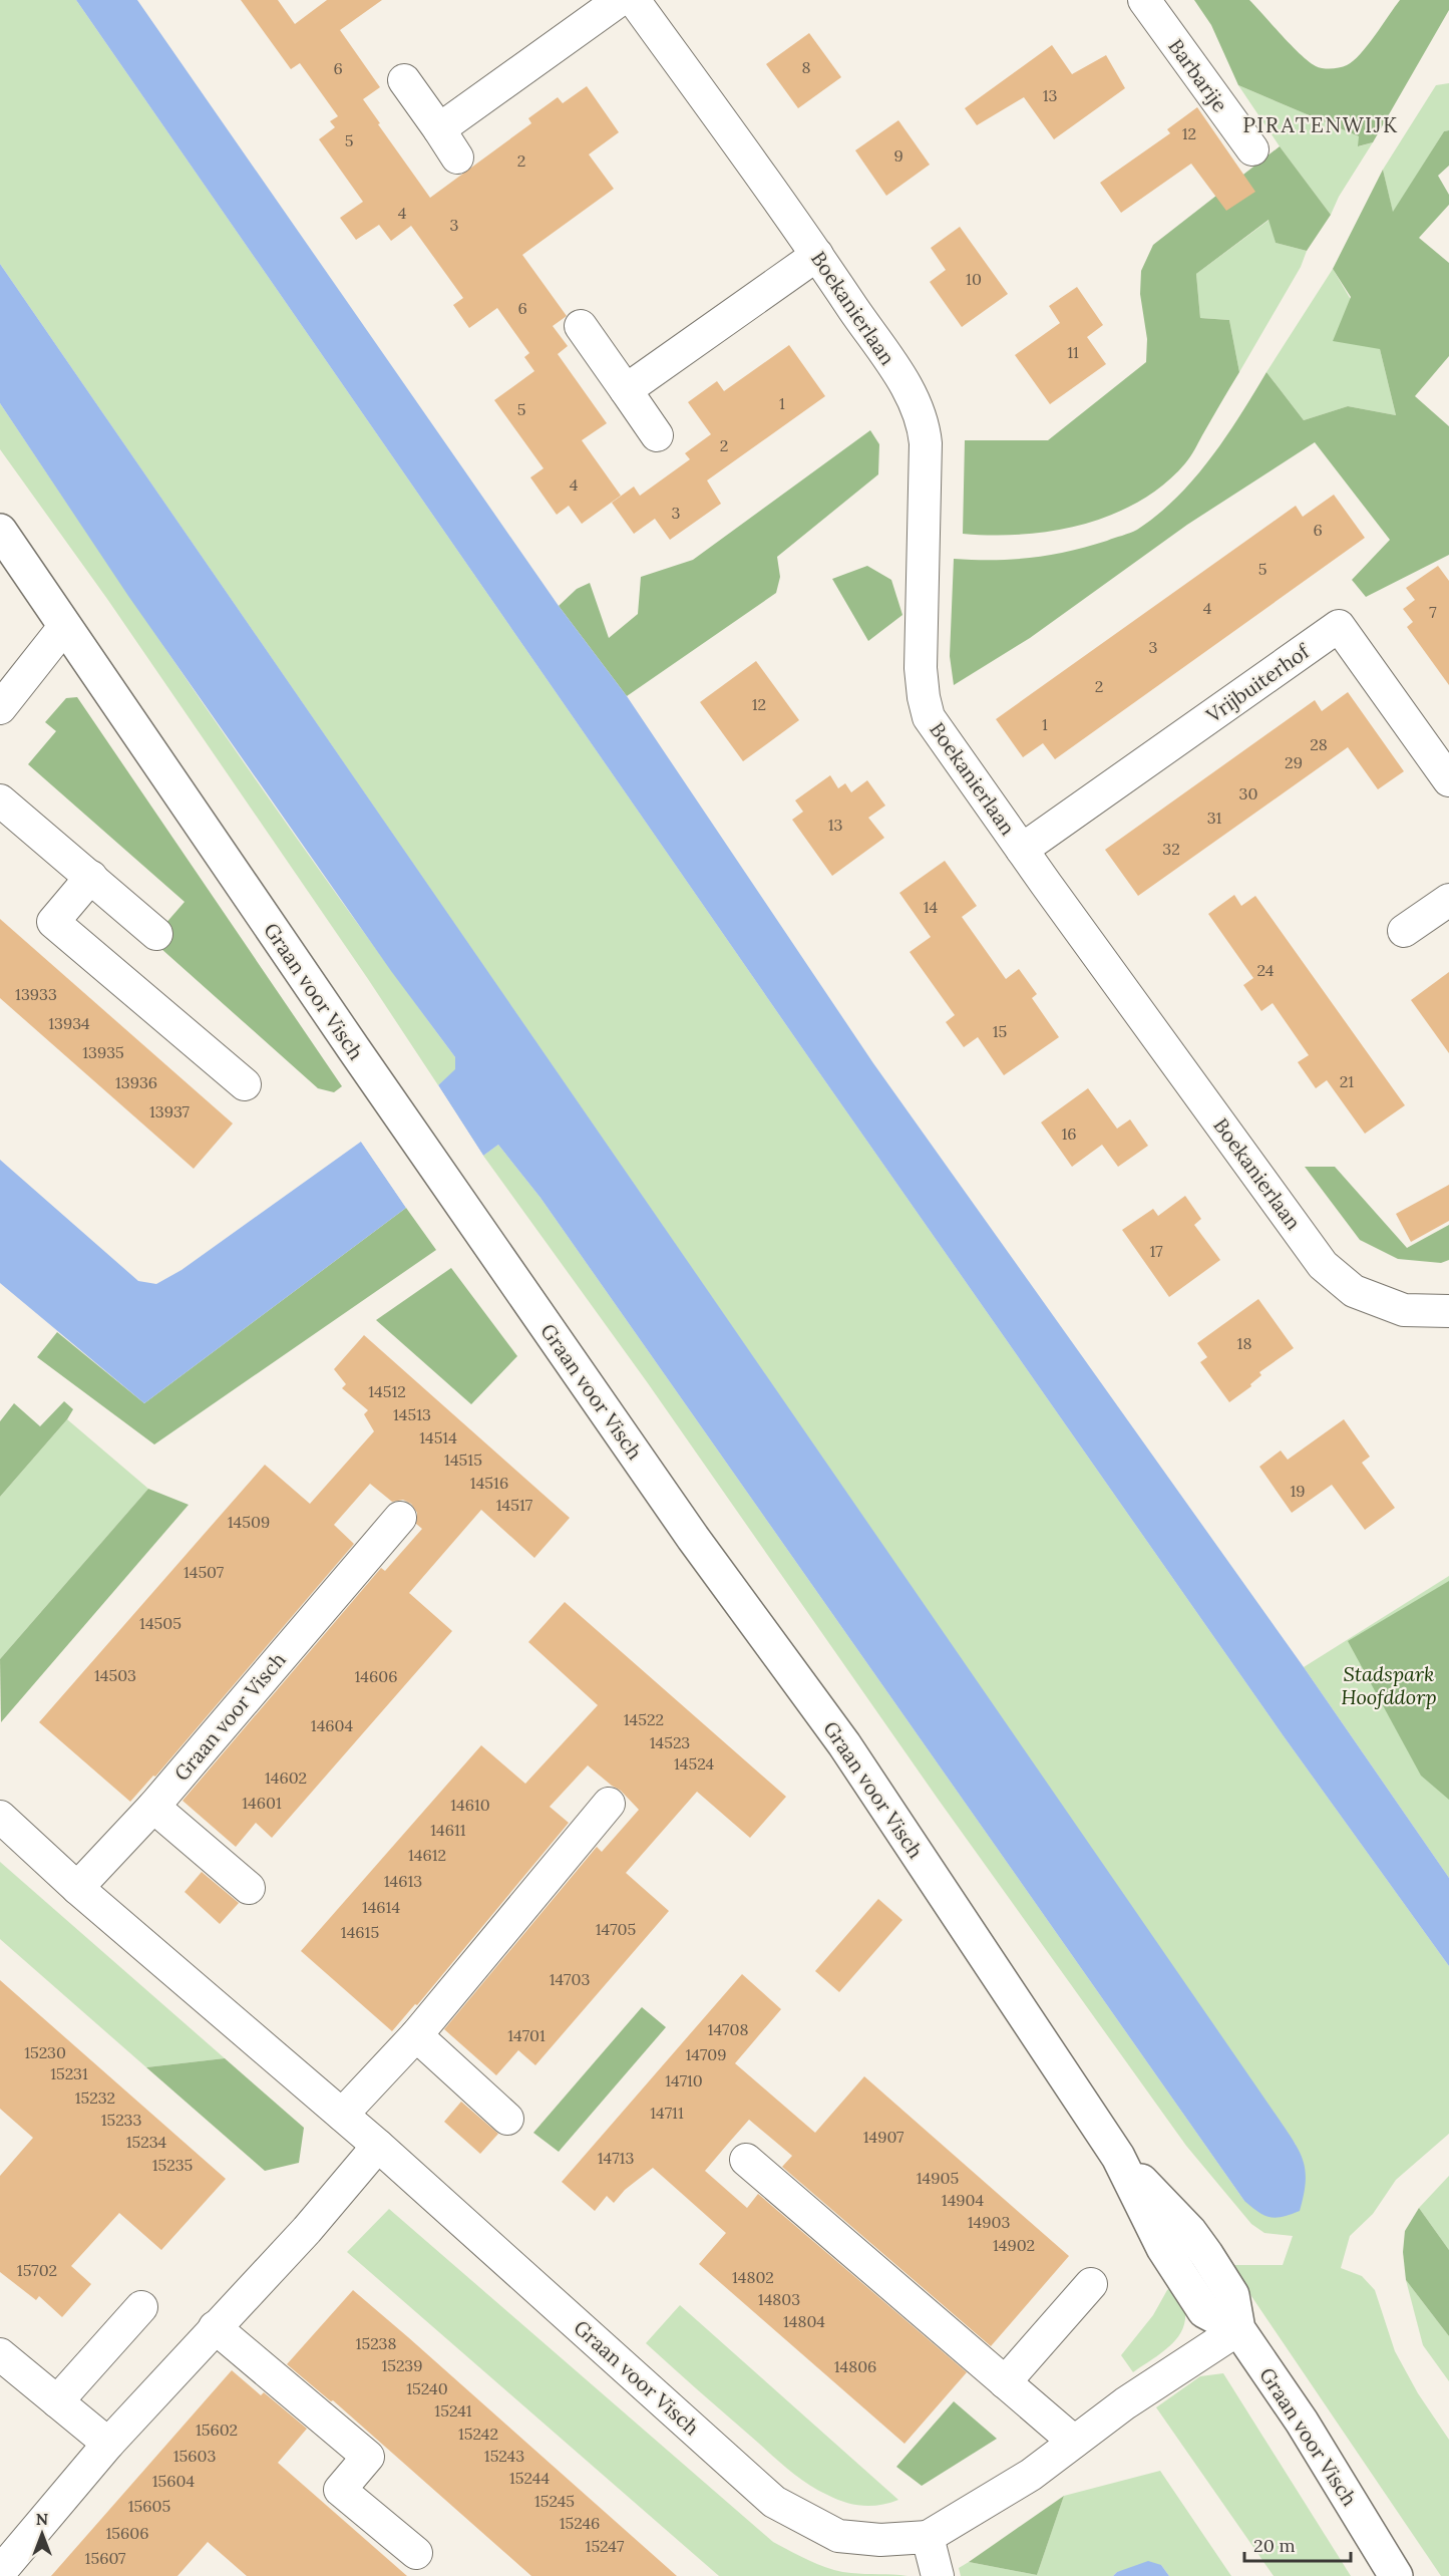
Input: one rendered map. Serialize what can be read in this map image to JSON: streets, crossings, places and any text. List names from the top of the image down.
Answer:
{
  "streets": {
    "street": [
      "Barbarije",
      "Boekanierlaan",
      "Vrijbuiterhof",
      "Graan voor Visch"
    ]
  },
  "crossings": [
    ["Boekanierlaan", "Vrijbuiterhof"]
  ],
  "districts": ["PIRATENWIJK"],
  "parks": ["Stadspark Hoofddorp"],
  "house_numbers": [
    "8",
    "6",
    "13",
    "12",
    "5",
    "9",
    "2",
    "4",
    "3",
    "10",
    "6",
    "11",
    "1",
    "5",
    "2",
    "4",
    "3",
    "6",
    "5",
    "4",
    "7",
    "3",
    "2",
    "12",
    "1",
    "28",
    "29",
    "30",
    "31",
    "13",
    "32",
    "14",
    "24",
    "13933",
    "13934",
    "15",
    "13935",
    "21",
    "13936",
    "13937",
    "16",
    "17",
    "18",
    "14512",
    "14513",
    "14514",
    "14515",
    "14516",
    "19",
    "14517",
    "14509",
    "14507",
    "14505",
    "14503",
    "14606",
    "14522",
    "14604",
    "14523",
    "14524",
    "14602",
    "14601",
    "14610",
    "14611",
    "14612",
    "14613",
    "14614",
    "14705",
    "14615",
    "14703",
    "14708",
    "14701",
    "15230",
    "14709",
    "15231",
    "14710",
    "15232",
    "14711",
    "15233",
    "14907",
    "15234",
    "14713",
    "15235",
    "14905",
    "14904",
    "14903",
    "14902",
    "15702",
    "14802",
    "14803",
    "14804",
    "15238",
    "15239",
    "14806",
    "15240",
    "15241",
    "15602",
    "15242",
    "15603",
    "15243",
    "15244",
    "15604",
    "15245",
    "15605",
    "15246",
    "15606",
    "15247",
    "15607"
  ],
  "scale_bar": "20 m",
  "north": "top"
}
